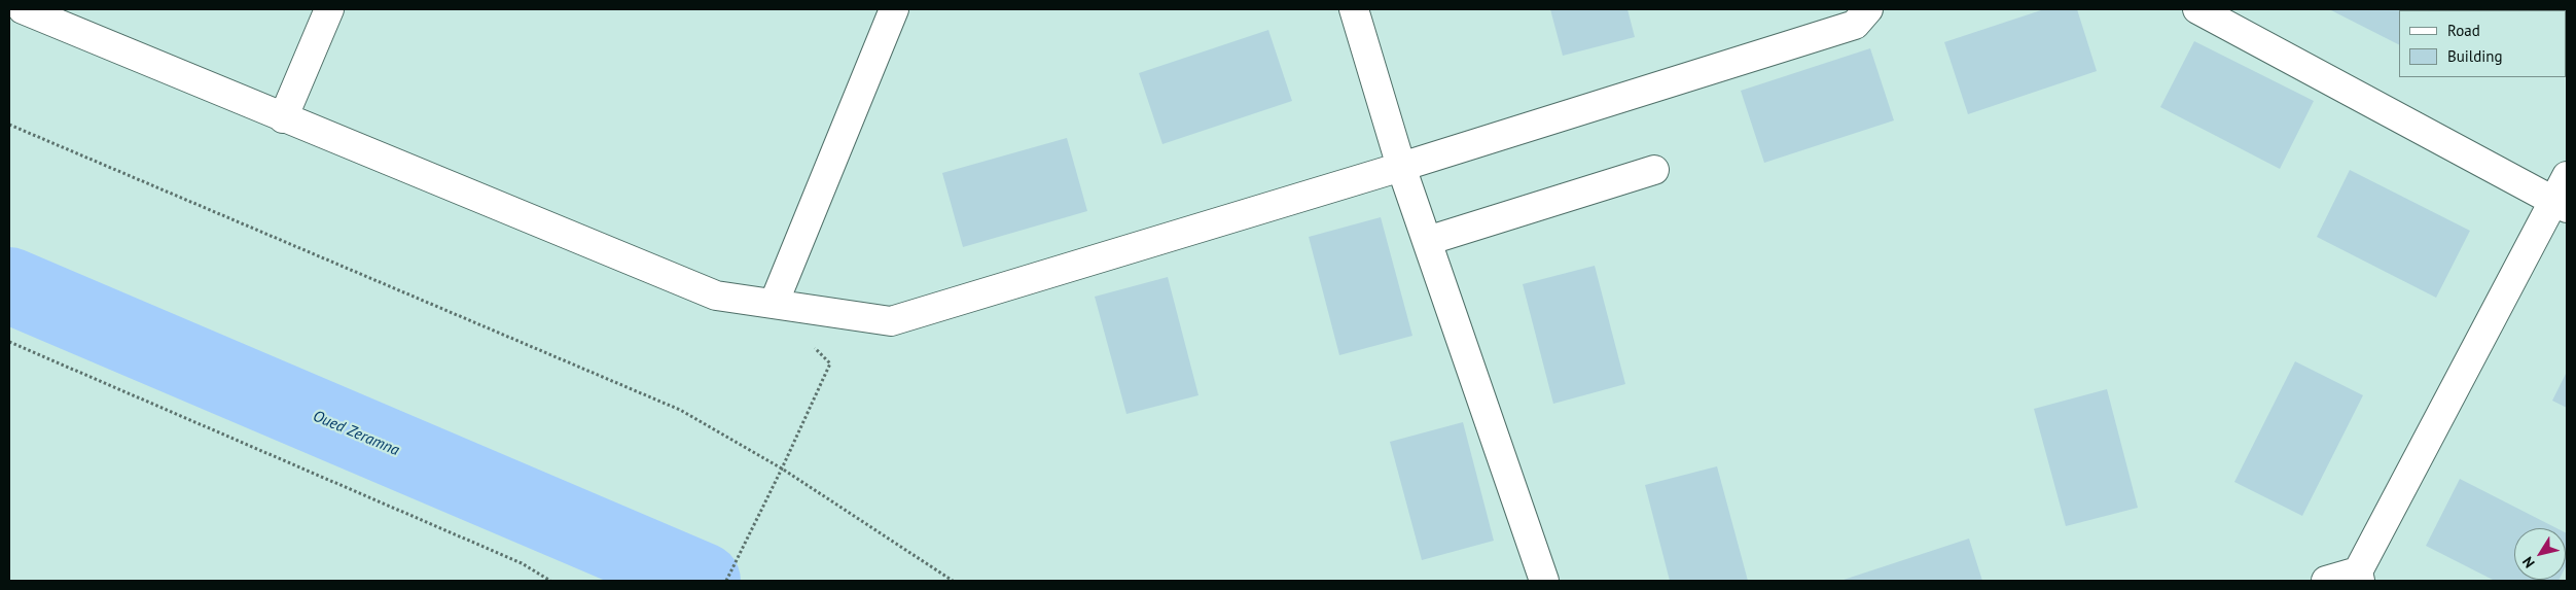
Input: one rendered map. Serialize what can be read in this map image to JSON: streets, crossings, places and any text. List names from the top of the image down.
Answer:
{
  "water": ["Oued Zeramna"],
  "legend": ["Road", "Building"],
  "north": "bottom left"
}
